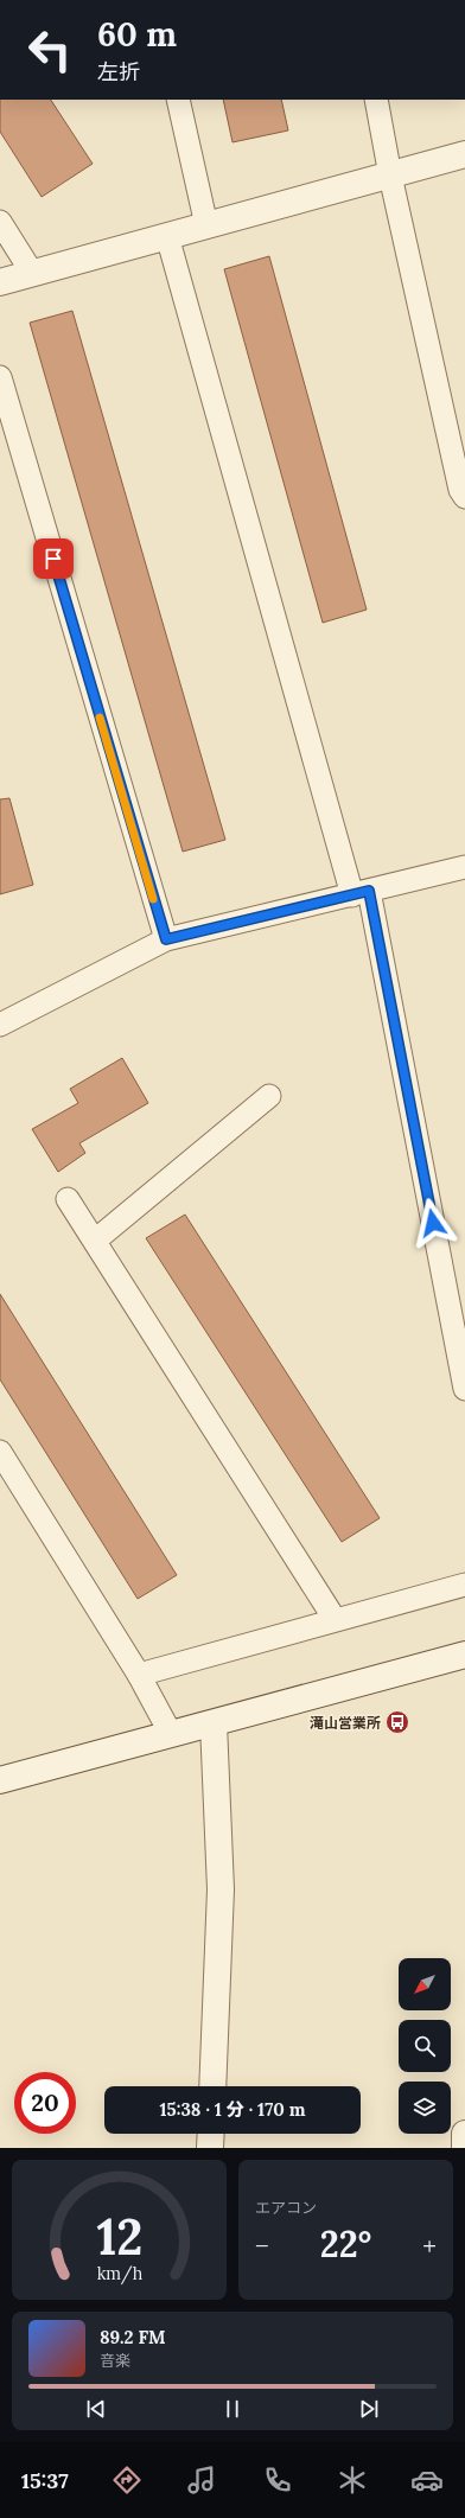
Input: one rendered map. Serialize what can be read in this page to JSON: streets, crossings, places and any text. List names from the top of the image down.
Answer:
{
  "places": {
    "bus stop": ["滝山営業所"]
  },
  "north": "bottom left",
  "page": {
    "turn": ["60 m", "左折"],
    "limit": "20",
    "trip": "15:38 · 1 分 · 170 m",
    "tile": "エアコン",
    "heat": ["−", "22°", "+"],
    "song": ["89.2 FM", "音楽"],
    "tabs": "15:37",
    "gauge": ["12", "km/h"]
  }
}
